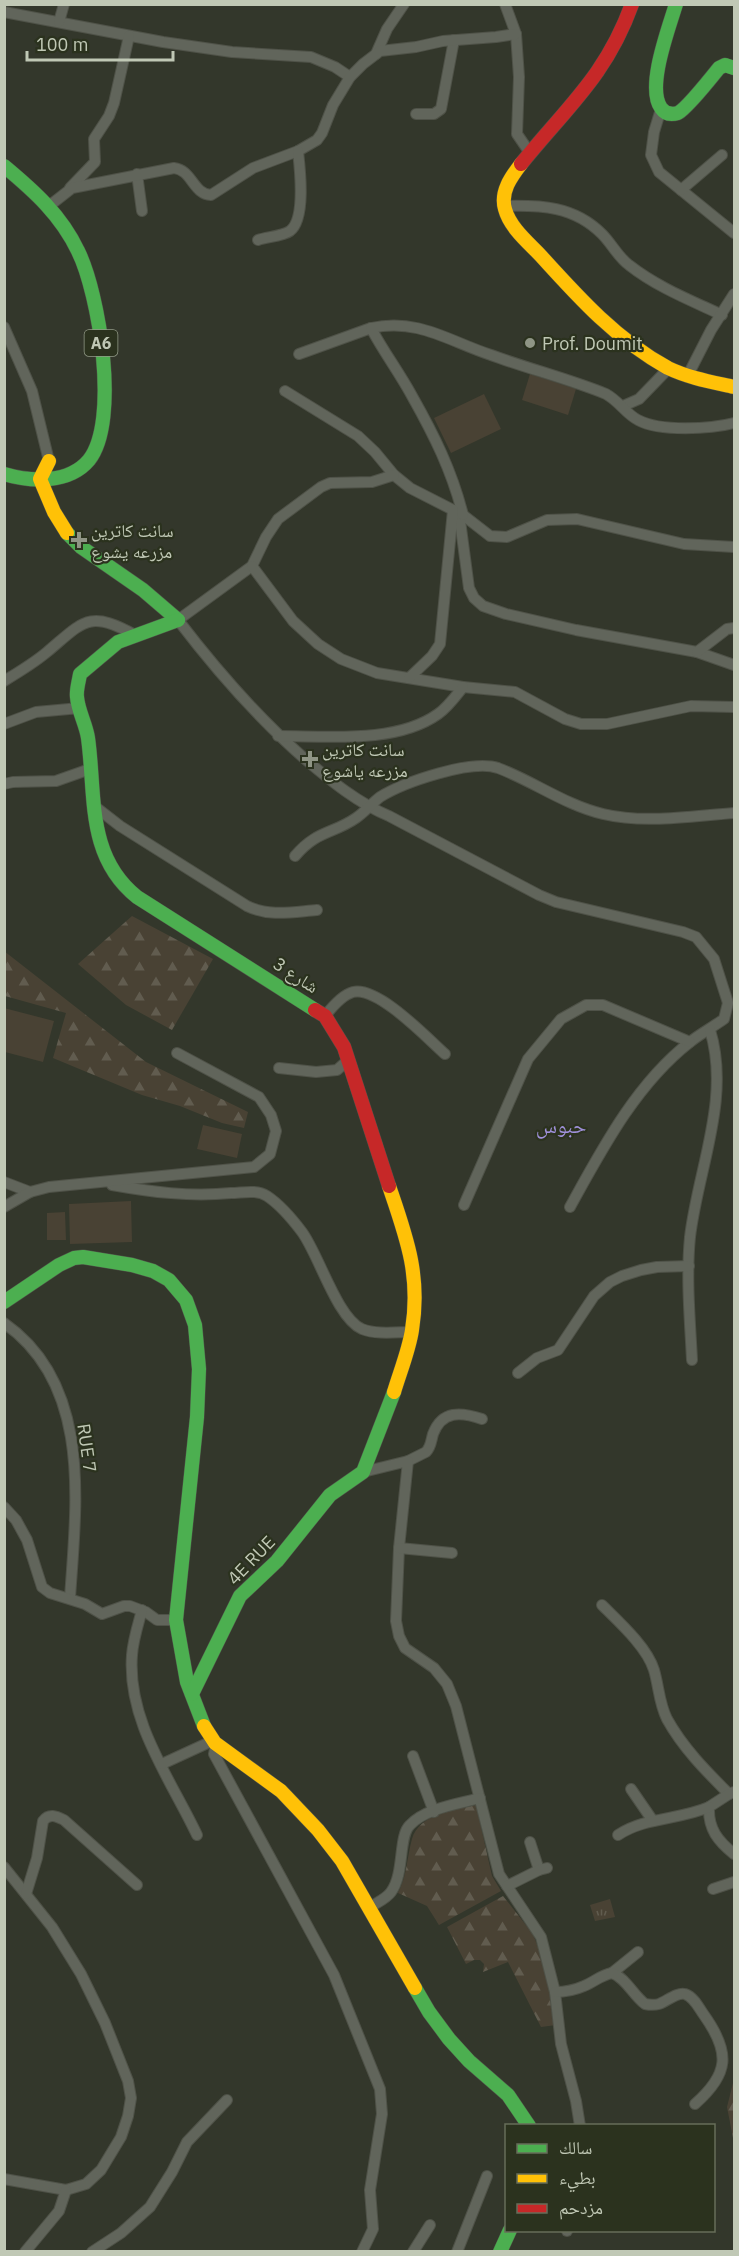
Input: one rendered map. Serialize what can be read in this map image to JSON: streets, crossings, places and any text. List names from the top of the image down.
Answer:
{
  "streets": {
    "main road": ["A6", "شارع 3", "4E RUE"],
    "street": ["RUE 7"]
  },
  "crossings": [
    ["شارع 3", "4E RUE"]
  ],
  "districts": ["حبوس"],
  "places": {
    "other": ["Prof. Doumit"],
    "health": ["سانت كاترين مزرعه يشوع", "سانت كاترين مزرعه ياشوع"]
  },
  "legend": ["سالك", "بطيء", "مزدحم"],
  "scale_bar": "100 m"
}
